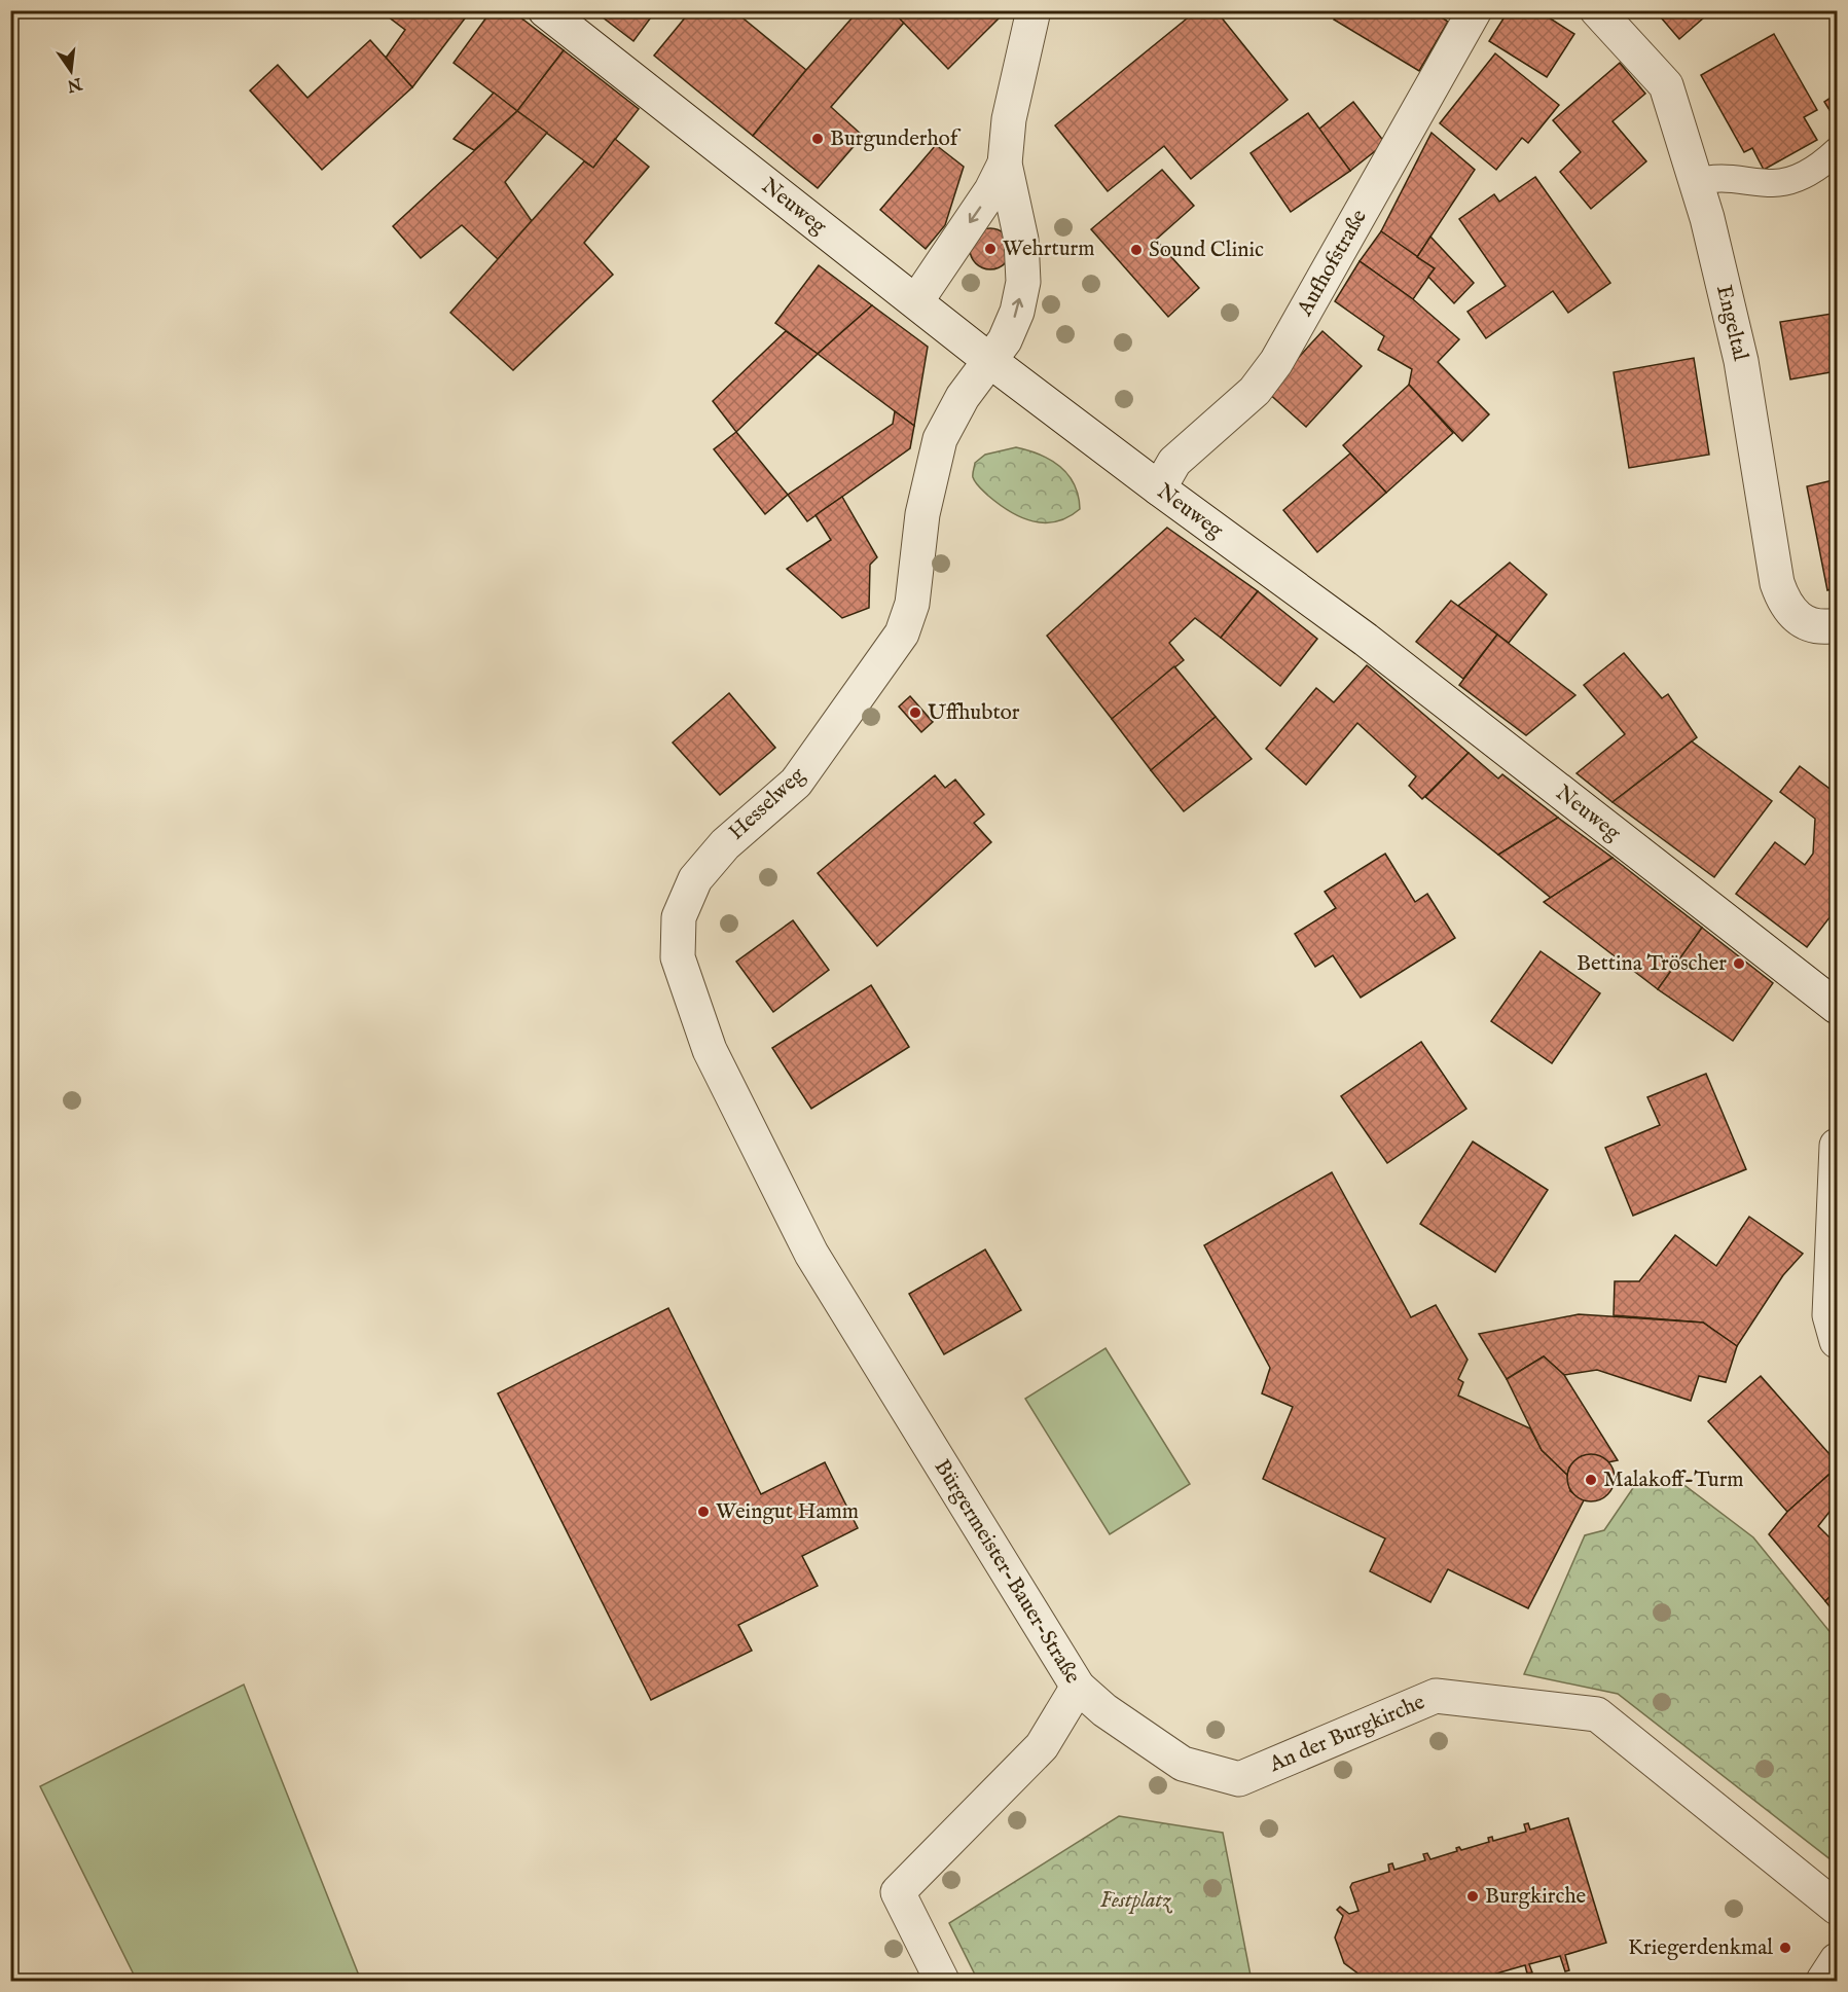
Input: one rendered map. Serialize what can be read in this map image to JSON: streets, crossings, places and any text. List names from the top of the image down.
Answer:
{
  "streets": {
    "street": [
      "Neuweg",
      "Aufhofstraße",
      "Engeltal",
      "Hesselweg",
      "Bürgermeister-Bauer-Straße",
      "An der Burgkirche"
    ]
  },
  "crossings": [
    ["Neuweg", "Aufhofstraße"],
    ["Neuweg", "Hesselweg"],
    ["Hesselweg", "Bürgermeister-Bauer-Straße"],
    ["Bürgermeister-Bauer-Straße", "An der Burgkirche"]
  ],
  "parks": ["Festplatz"],
  "places": [
    "Burgunderhof",
    "Wehrturm",
    "Sound Clinic",
    "Uffhubtor",
    "Bettina Tröscher",
    "Malakoff-Turm",
    "Weingut Hamm",
    "Burgkirche",
    "Kriegerdenkmal"
  ],
  "north": "bottom"
}
